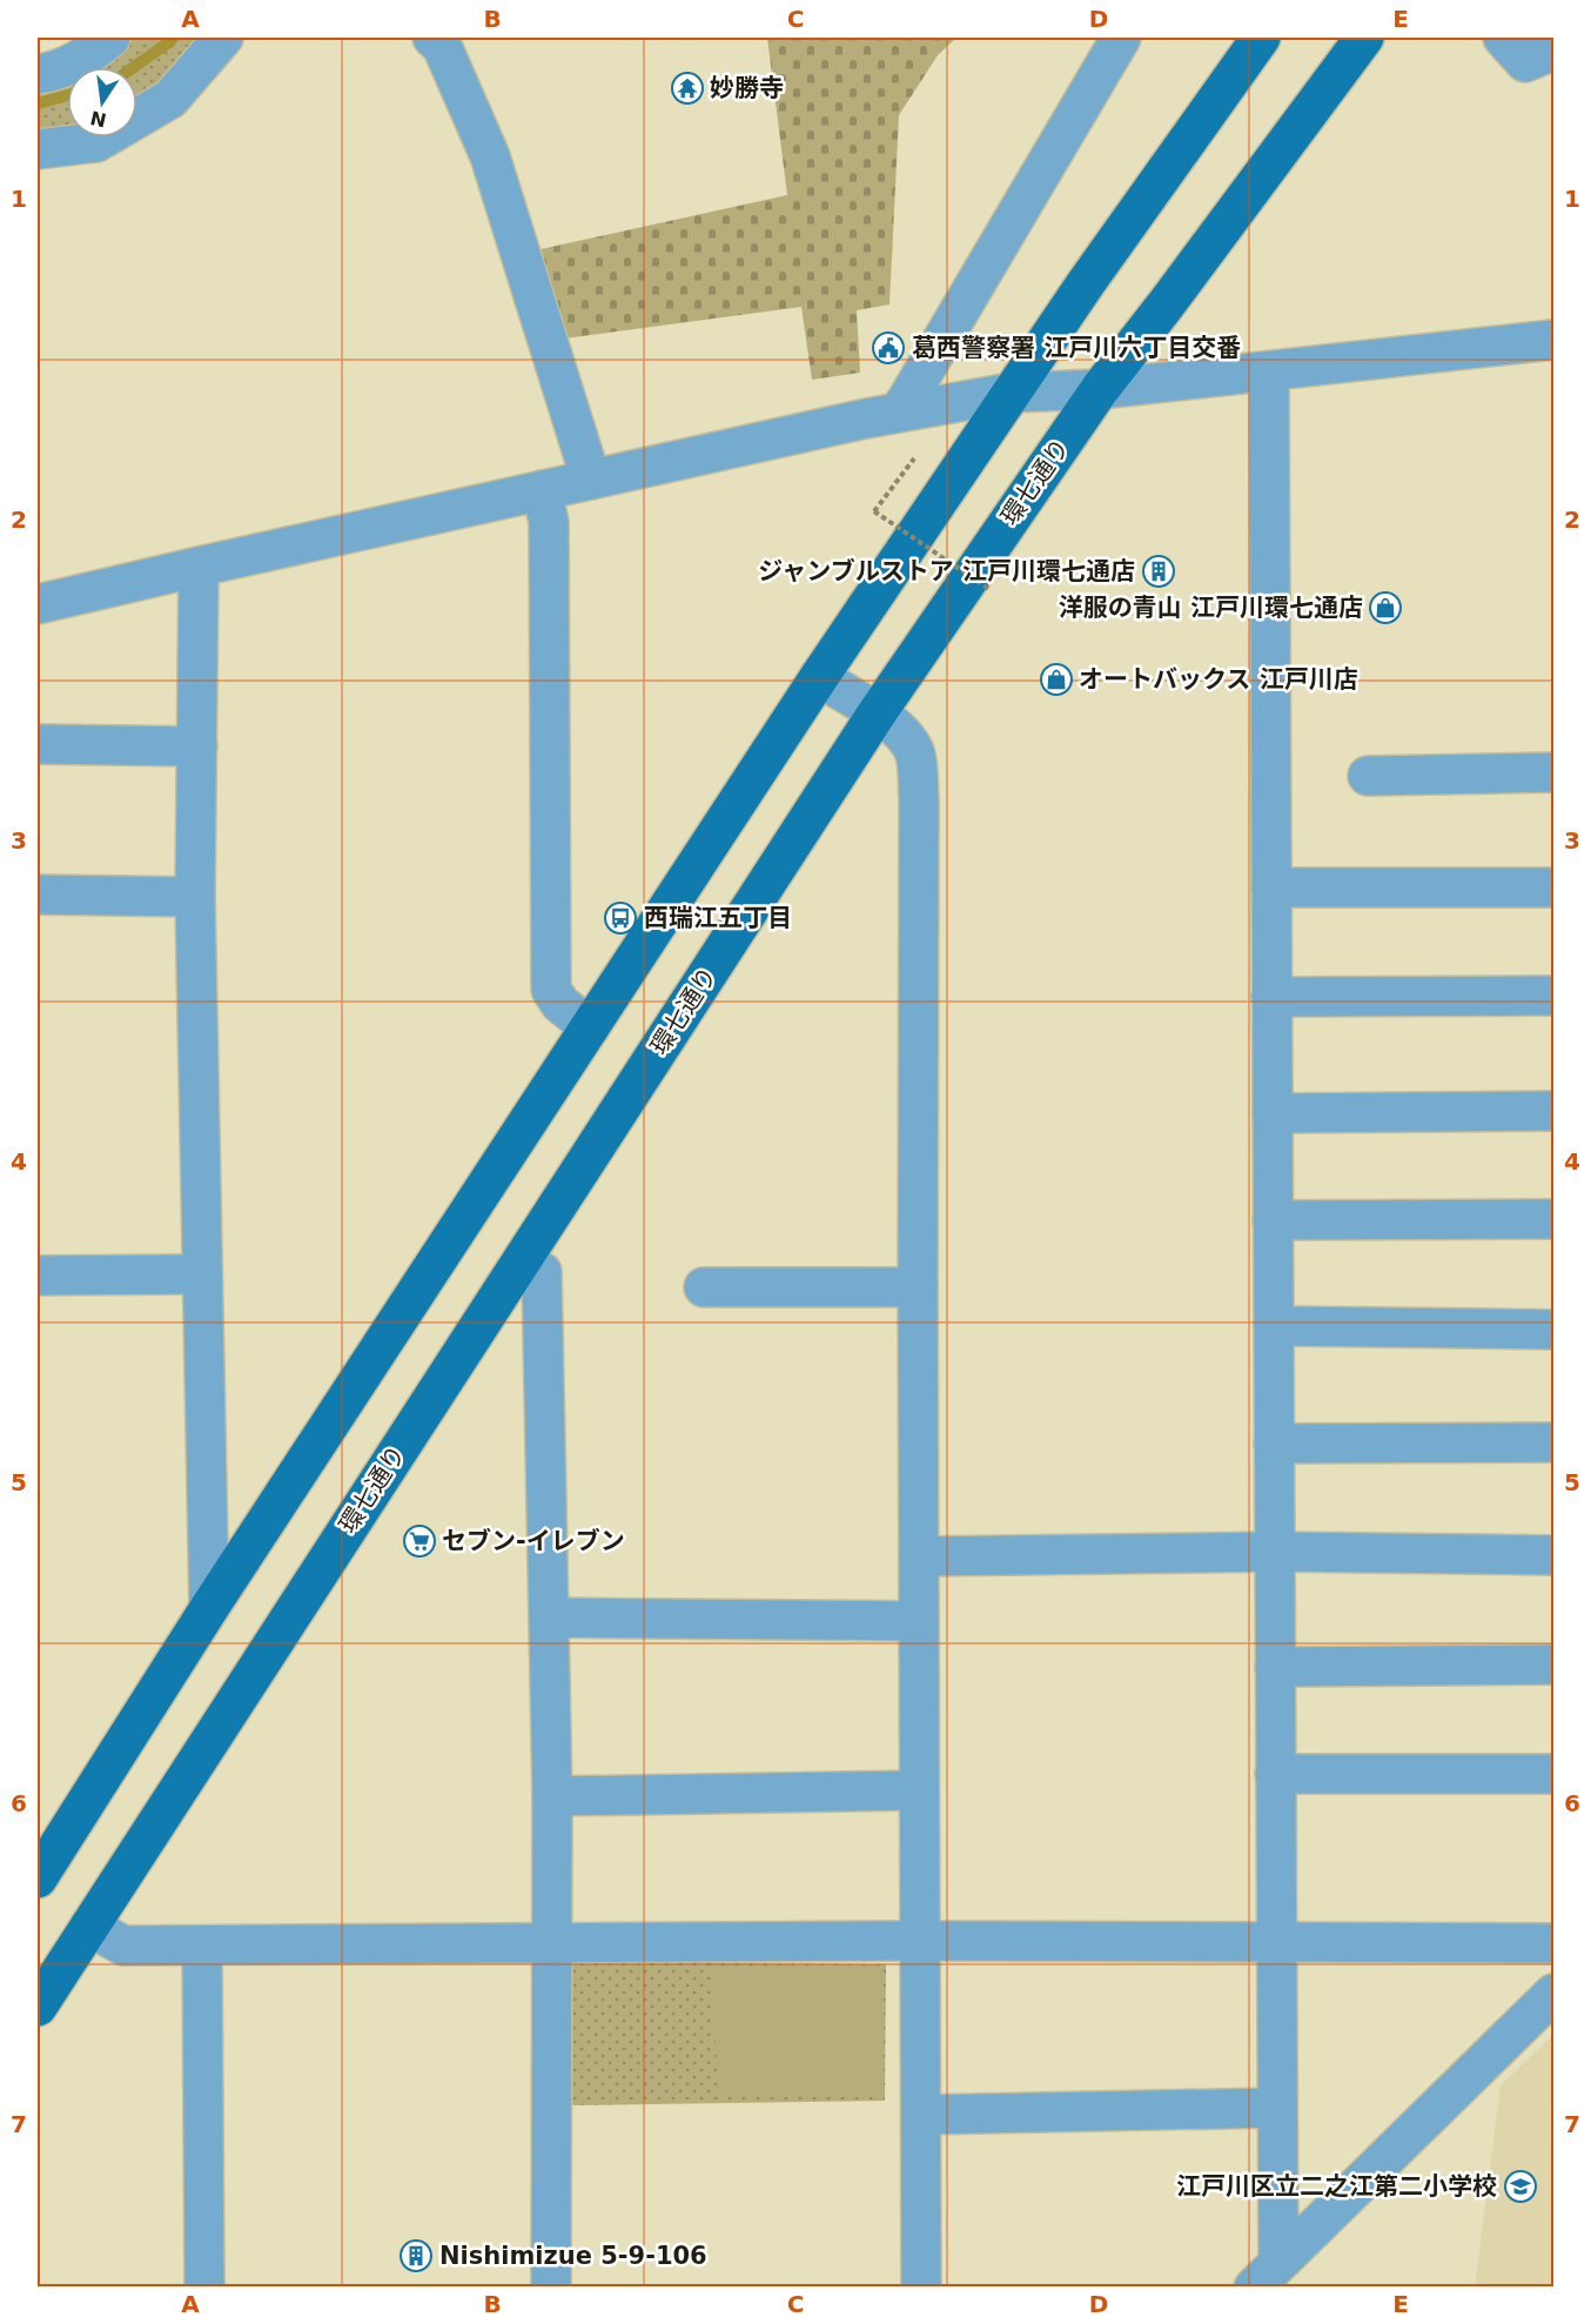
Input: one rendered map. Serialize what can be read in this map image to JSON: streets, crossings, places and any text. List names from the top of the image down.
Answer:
{
  "streets": {
    "main road": ["環七通り"]
  },
  "places": {
    "temple": ["妙勝寺"],
    "public building": ["葛西警察署 江戸川六丁目交番"],
    "building": ["ジャンブルストア 江戸川環七通店", "Nishimizue 5-9-106"],
    "shop": ["洋服の青山 江戸川環七通店", "オートバックス 江戸川店"],
    "bus stop": ["西瑞江五丁目"],
    "supermarket": ["セブン-イレブン"],
    "school or university": ["江戸川区立二之江第二小学校"]
  },
  "north": "bottom",
  "grid": {
    "columns": [
      "A",
      "B",
      "C",
      "D",
      "E"
    ],
    "rows": [
      "1",
      "2",
      "3",
      "4",
      "5",
      "6",
      "7"
    ]
  }
}
